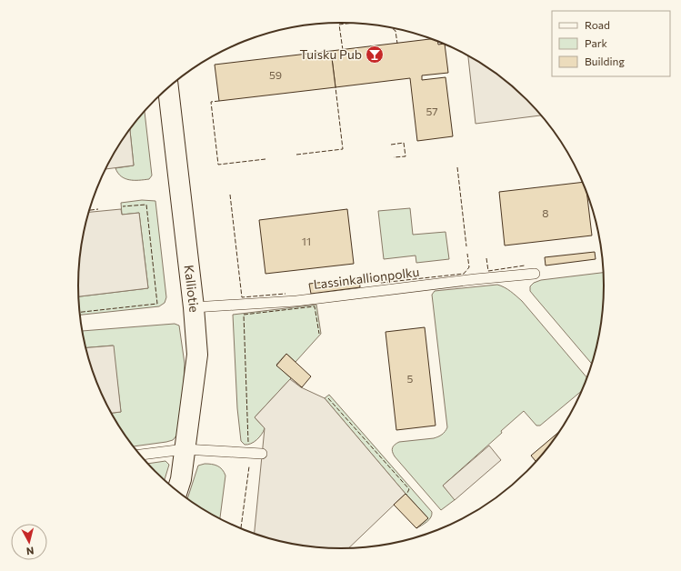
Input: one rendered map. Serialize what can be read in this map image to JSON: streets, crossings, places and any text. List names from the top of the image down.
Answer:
{
  "streets": {
    "street": ["Kalliotie"],
    "lane": ["Lassinkallionpolku"]
  },
  "crossings": [
    ["Lassinkallionpolku", "Kalliotie"]
  ],
  "places": {
    "bar": ["Tuisku Pub"]
  },
  "house_numbers": [
    "59",
    "57",
    "8",
    "11",
    "5"
  ],
  "legend": ["Road", "Park", "Building"],
  "north": "bottom"
}
